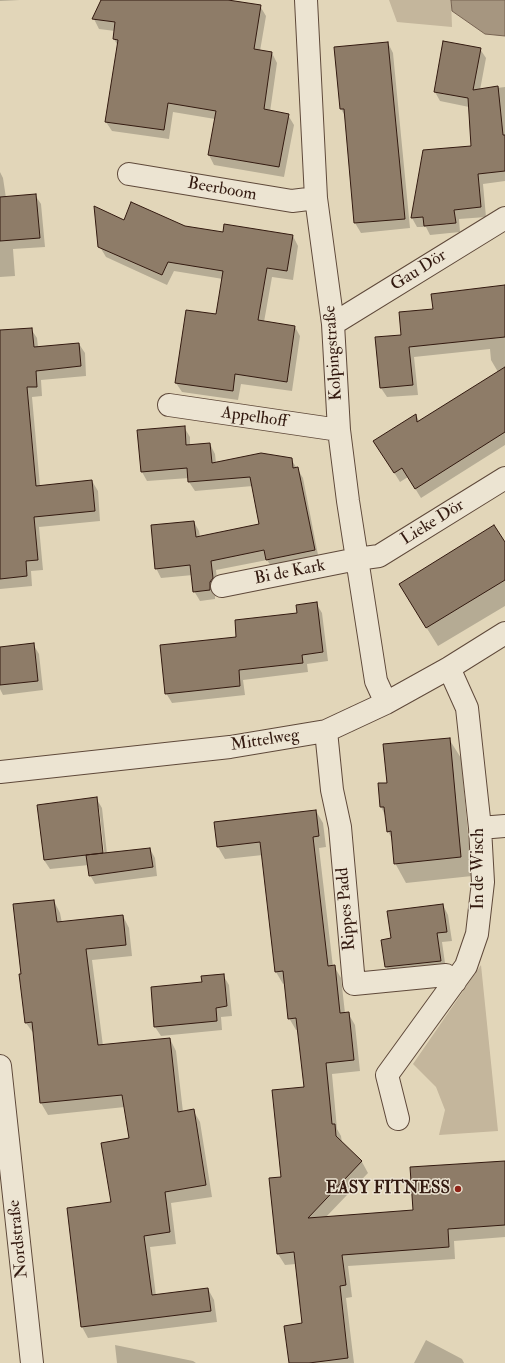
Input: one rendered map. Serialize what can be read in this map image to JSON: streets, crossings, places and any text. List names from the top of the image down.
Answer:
{
  "streets": {
    "street": [
      "Beerboom",
      "Gau Dör",
      "Kolpingstraße",
      "Appelhoff",
      "Lieke Dör",
      "Bi de Kark",
      "Mittelweg",
      "In de Wisch",
      "Rippes Padd",
      "Nordstraße"
    ]
  },
  "crossings": [
    ["Beerboom", "Kolpingstraße"],
    ["Gau Dör", "Kolpingstraße"],
    ["Kolpingstraße", "Appelhoff"],
    ["Kolpingstraße", "Lieke Dör"],
    ["Kolpingstraße", "Bi de Kark"],
    ["Kolpingstraße", "Mittelweg"],
    ["Lieke Dör", "Bi de Kark"],
    ["Mittelweg", "In de Wisch"],
    ["Mittelweg", "Rippes Padd"],
    ["In de Wisch", "Rippes Padd"]
  ],
  "places": ["EASY FITNESS"]
}
